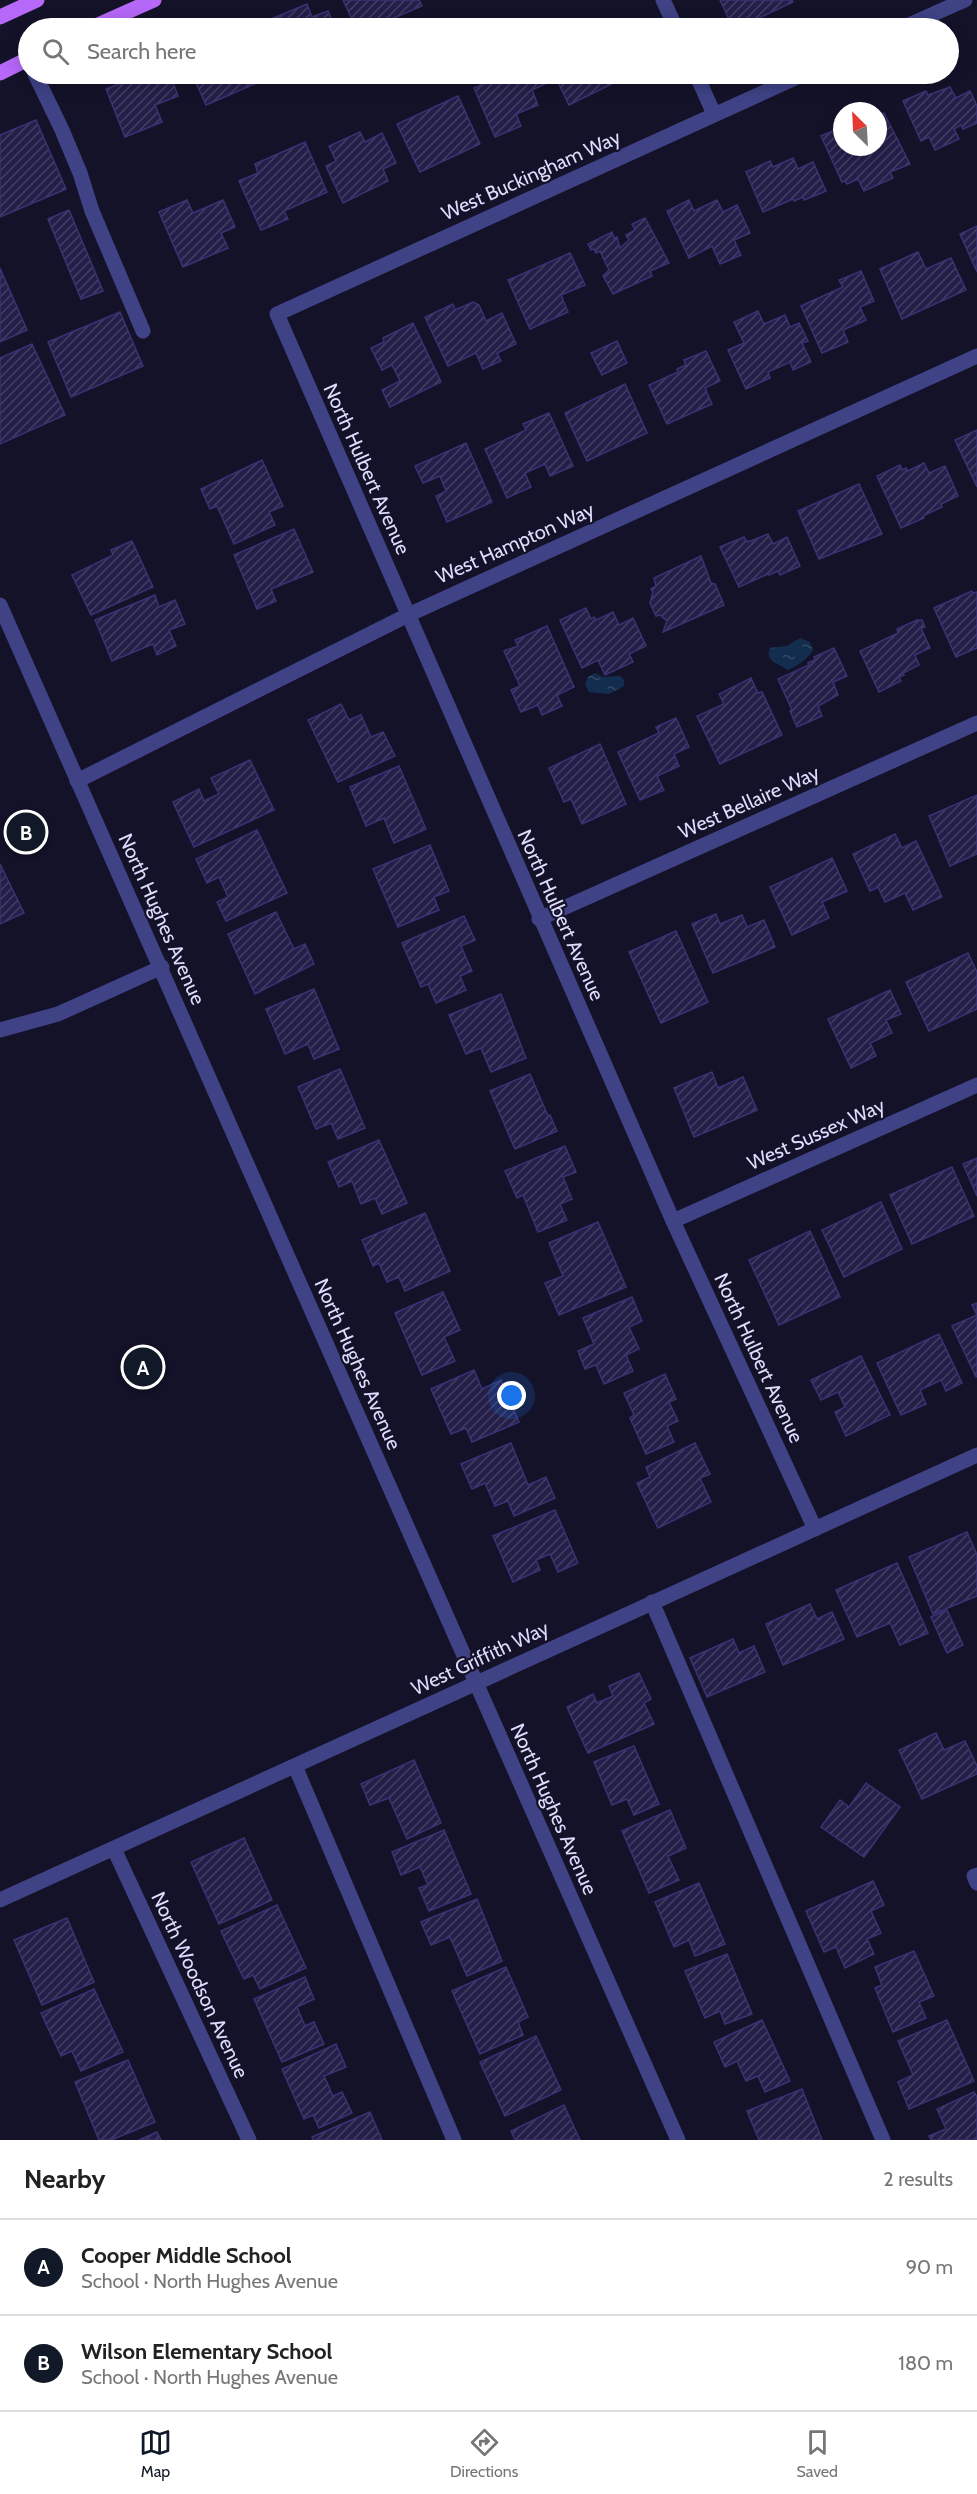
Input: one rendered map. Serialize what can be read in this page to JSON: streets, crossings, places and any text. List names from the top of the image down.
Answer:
{
  "streets": {
    "street": [
      "West Buckingham Way",
      "North Hulbert Avenue",
      "West Hampton Way",
      "West Bellaire Way",
      "North Hughes Avenue",
      "West Sussex Way",
      "West Griffith Way",
      "North Woodson Avenue"
    ]
  },
  "crossings": [
    ["West Buckingham Way", "North Hulbert Avenue"],
    ["North Hulbert Avenue", "West Hampton Way"],
    ["North Hulbert Avenue", "West Bellaire Way"],
    ["North Hulbert Avenue", "West Sussex Way"],
    ["North Hulbert Avenue", "West Griffith Way"],
    ["West Hampton Way", "North Hughes Avenue"],
    ["North Hughes Avenue", "West Griffith Way"],
    ["West Griffith Way", "North Woodson Avenue"]
  ],
  "north": "top left",
  "page": {
    "search": "Search here",
    "pins": ["B", "A"],
    "heading": ["Nearby", "2 results"],
    "list": [
      {
        "mark": "A",
        "name": "Cooper Middle School",
        "note": "School · North Hughes Avenue",
        "value": "90 m"
      },
      {
        "mark": "B",
        "name": "Wilson Elementary School",
        "note": "School · North Hughes Avenue",
        "value": "180 m"
      }
    ],
    "nav": ["Map", "Directions", "Saved"]
  }
}
